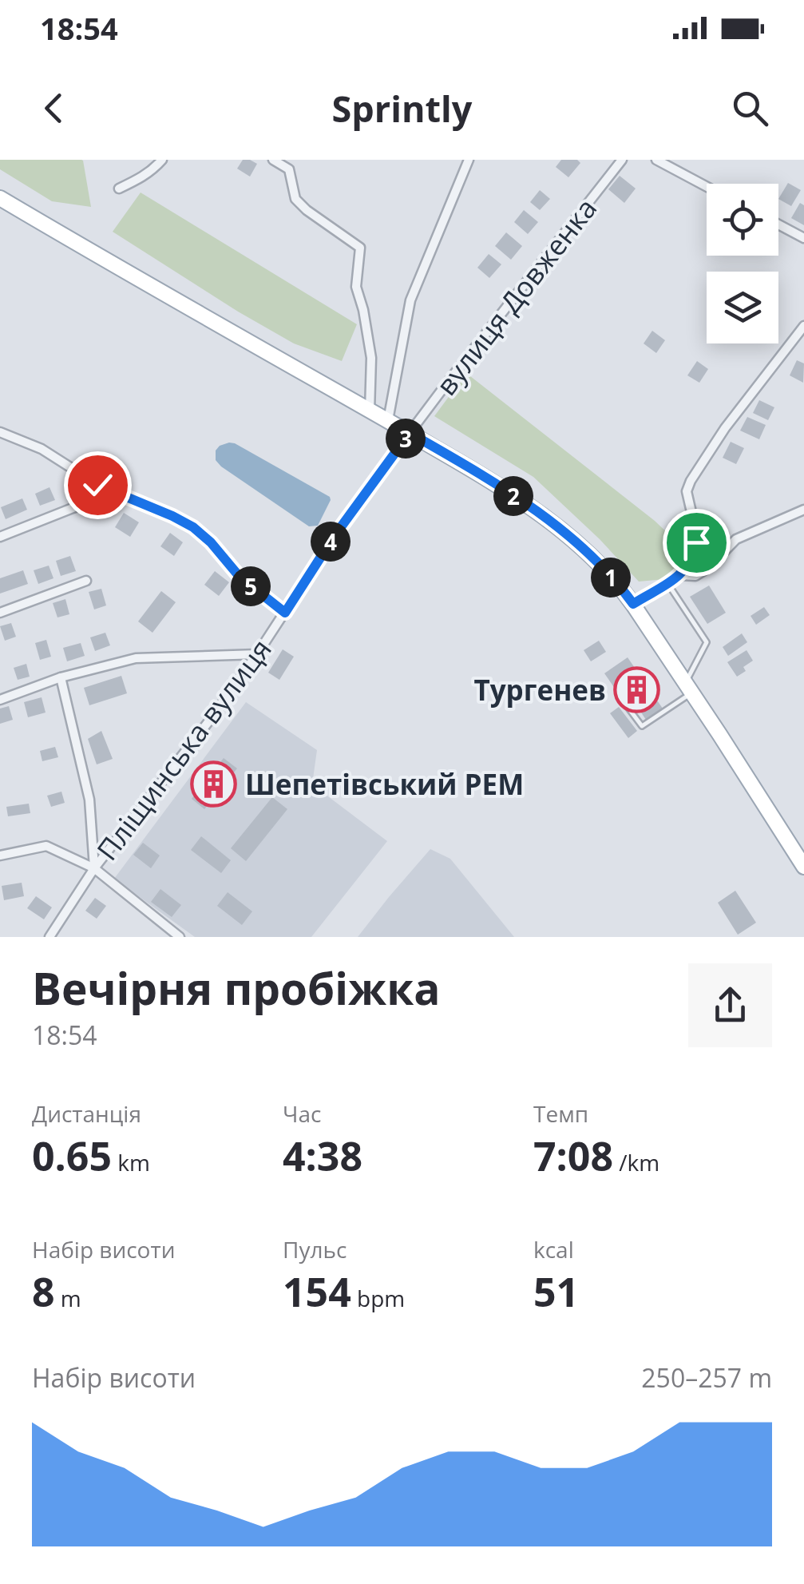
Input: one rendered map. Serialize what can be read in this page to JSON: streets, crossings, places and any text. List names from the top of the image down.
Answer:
{
  "streets": {
    "street": ["вулиця Довженка", "Пліщинська вулиця"]
  },
  "crossings": [
    ["вулиця Довженка", "Пліщинська вулиця"]
  ],
  "places": {
    "building": ["Тургенев", "Шепетівський РЕМ"]
  },
  "page": {
    "status": "18:54",
    "header": "Sprintly",
    "pins": [
      "3",
      "2",
      "4",
      "1",
      "5"
    ],
    "heading": ["Вечірня пробіжка", "18:54"],
    "stats": [
      ["Дистанція", "0.65 km"],
      ["Час", "4:38"],
      ["Темп", "7:08 /km"],
      ["Набір висоти", "8 m"],
      ["Пульс", "154 bpm"],
      ["kcal", "51"]
    ],
    "chart": ["Набір висоти", "250–257 m"]
  }
}
